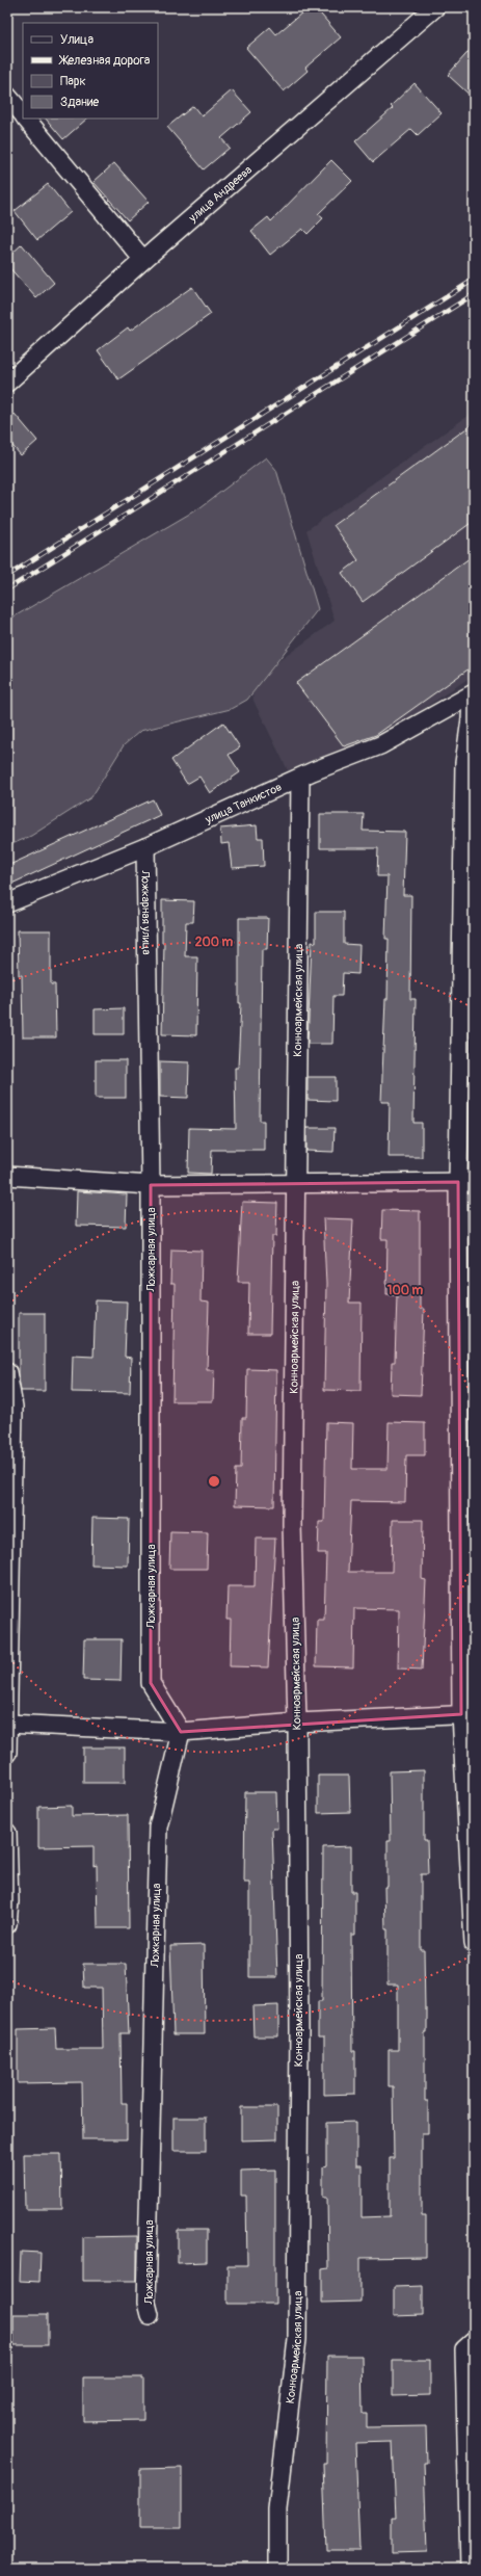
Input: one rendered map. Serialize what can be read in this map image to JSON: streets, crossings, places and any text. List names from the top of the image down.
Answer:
{
  "streets": {
    "street": [
      "улица Андреева",
      "улица Танкистов",
      "Ложкарная улица",
      "Конноармейская улица"
    ]
  },
  "crossings": [
    ["улица Танкистов", "Ложкарная улица"],
    ["улица Танкистов", "Конноармейская улица"]
  ],
  "legend": [
    "Улица",
    "Железная дорога",
    "Парк",
    "Здание"
  ],
  "rings": ["200 m", "100 m"]
}
